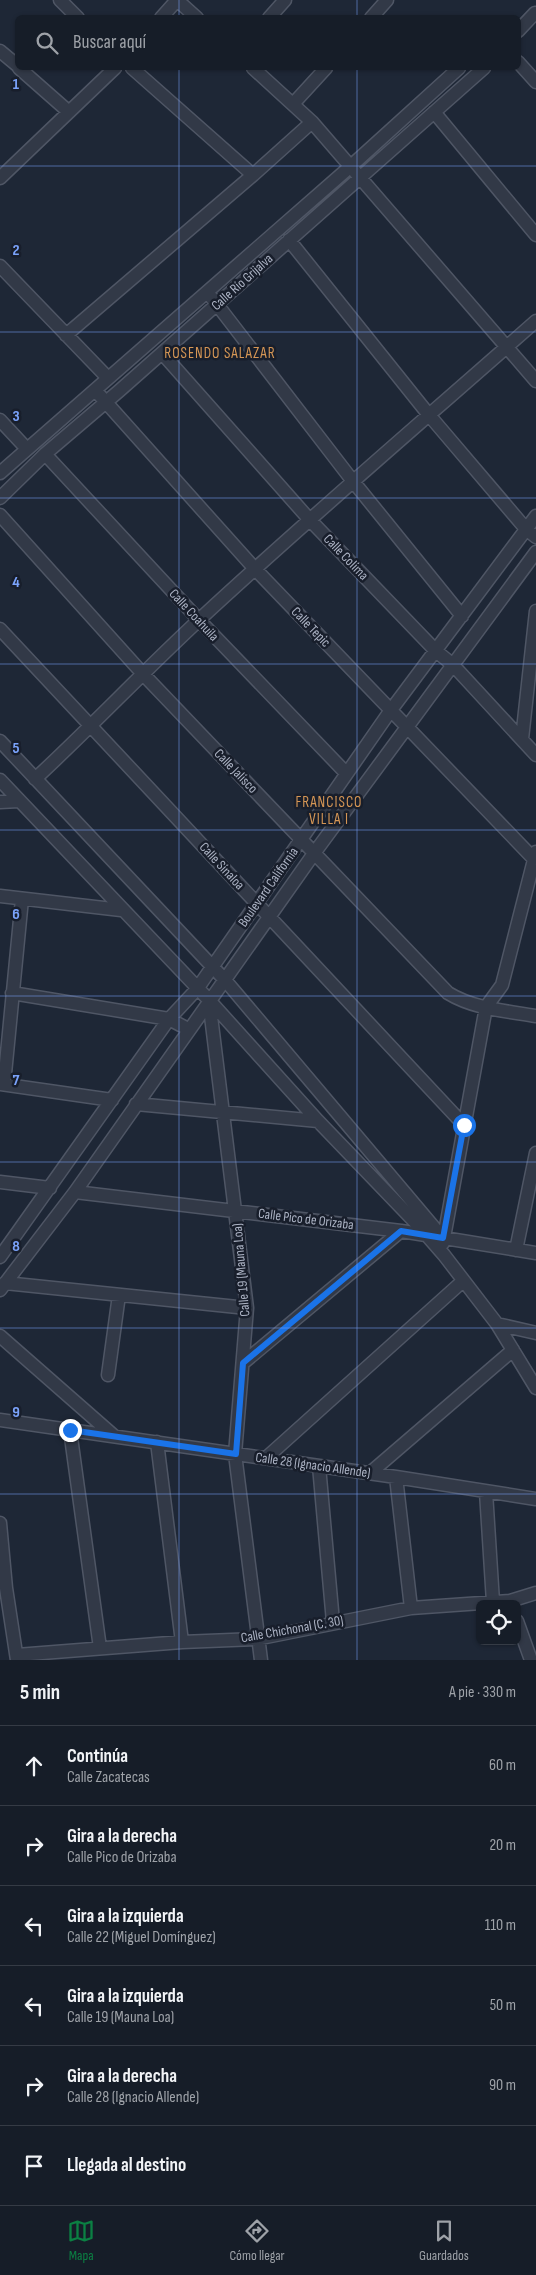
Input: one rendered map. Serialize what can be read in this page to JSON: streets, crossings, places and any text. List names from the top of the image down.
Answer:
{
  "streets": {
    "street": [
      "Calle Río Grijalva",
      "Calle Colima",
      "Calle Coahuila",
      "Calle Tepic",
      "Calle Jalisco",
      "Calle Sinaloa",
      "Boulevard California",
      "Calle Pico de Orizaba",
      "Calle 19 (Mauna Loa)",
      "Calle 28 (Ignacio Allende)",
      "Calle Chichonal (C. 30)"
    ]
  },
  "crossings": [
    ["Calle Río Grijalva", "Calle Colima"],
    ["Calle Río Grijalva", "Calle Coahuila"],
    ["Calle Río Grijalva", "Calle Tepic"],
    ["Calle Colima", "Boulevard California"],
    ["Calle Coahuila", "Boulevard California"],
    ["Calle Tepic", "Boulevard California"],
    ["Calle Jalisco", "Boulevard California"],
    ["Calle Sinaloa", "Boulevard California"],
    ["Boulevard California", "Calle Pico de Orizaba"],
    ["Boulevard California", "Calle 19 (Mauna Loa)"],
    ["Calle Pico de Orizaba", "Calle 19 (Mauna Loa)"],
    ["Calle 19 (Mauna Loa)", "Calle 28 (Ignacio Allende)"],
    ["Calle 19 (Mauna Loa)", "Calle Chichonal (C. 30)"]
  ],
  "districts": ["ROSENDO SALAZAR", "FRANCISCO VILLA I"],
  "page": {
    "search": "Buscar aquí",
    "heading": ["5 min", "A pie · 330 m"],
    "list": [
      ["Continúa", "Calle Zacatecas", "60 m"],
      ["Gira a la derecha", "Calle Pico de Orizaba", "20 m"],
      ["Gira a la izquierda", "Calle 22 (Miguel Domínguez)", "110 m"],
      ["Gira a la izquierda", "Calle 19 (Mauna Loa)", "50 m"],
      ["Gira a la derecha", "Calle 28 (Ignacio Allende)", "90 m"],
      "Llegada al destino"
    ],
    "nav": ["Mapa", "Cómo llegar", "Guardados"]
  },
  "grid": {
    "rows": [
      "1",
      "2",
      "3",
      "4",
      "5",
      "6",
      "7",
      "8",
      "9"
    ]
  }
}
